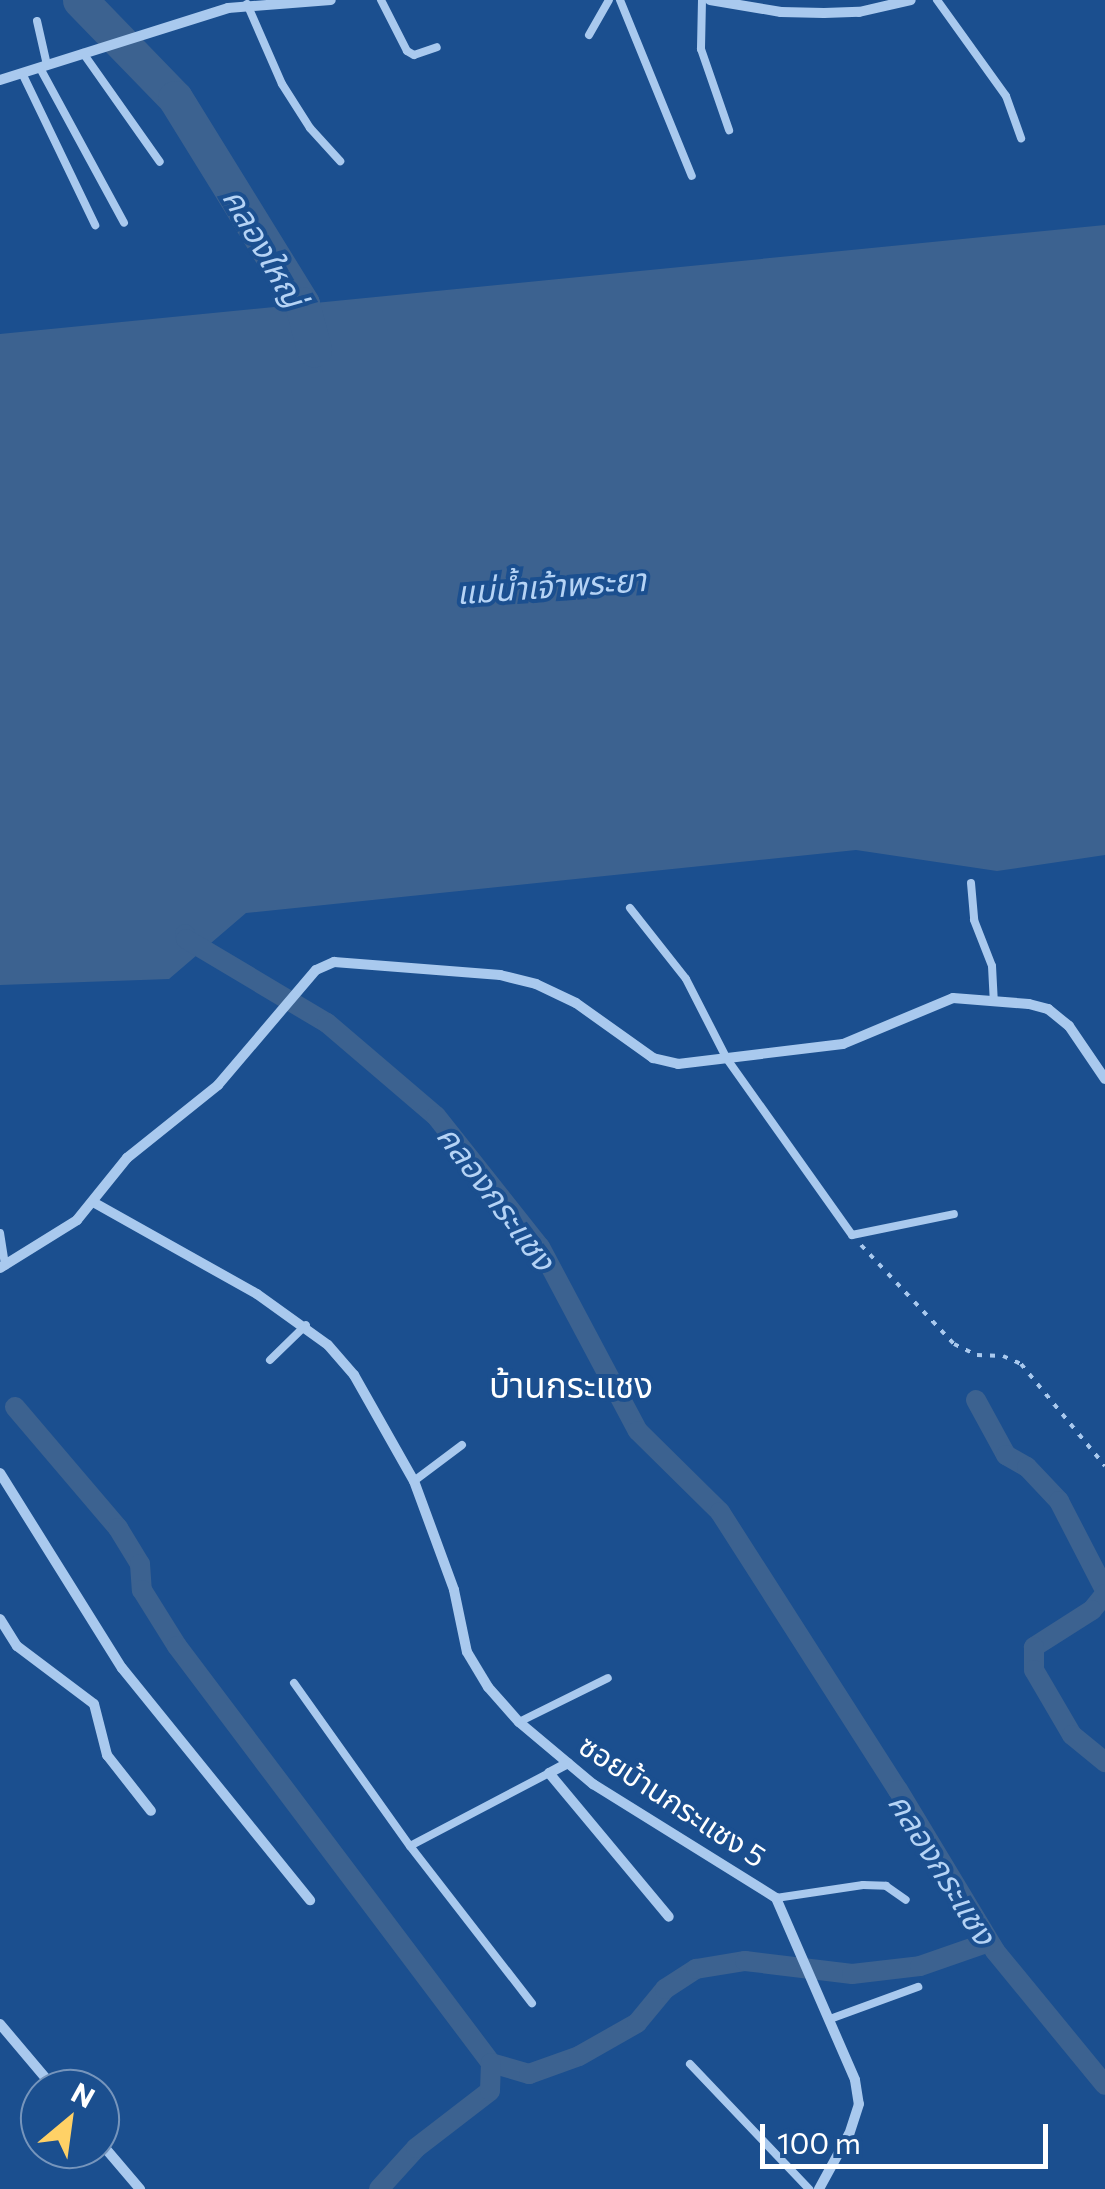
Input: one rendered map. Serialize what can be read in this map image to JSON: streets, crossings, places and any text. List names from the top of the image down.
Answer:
{
  "streets": {
    "street": ["ซอยบ้านกระแชง 5"]
  },
  "districts": ["บ้านกระแชง"],
  "water": ["คลองใหญ่", "แม่น้ำเจ้าพระยา", "คลองกระแชง"],
  "scale_bar": "100 m",
  "north": "top right"
}
